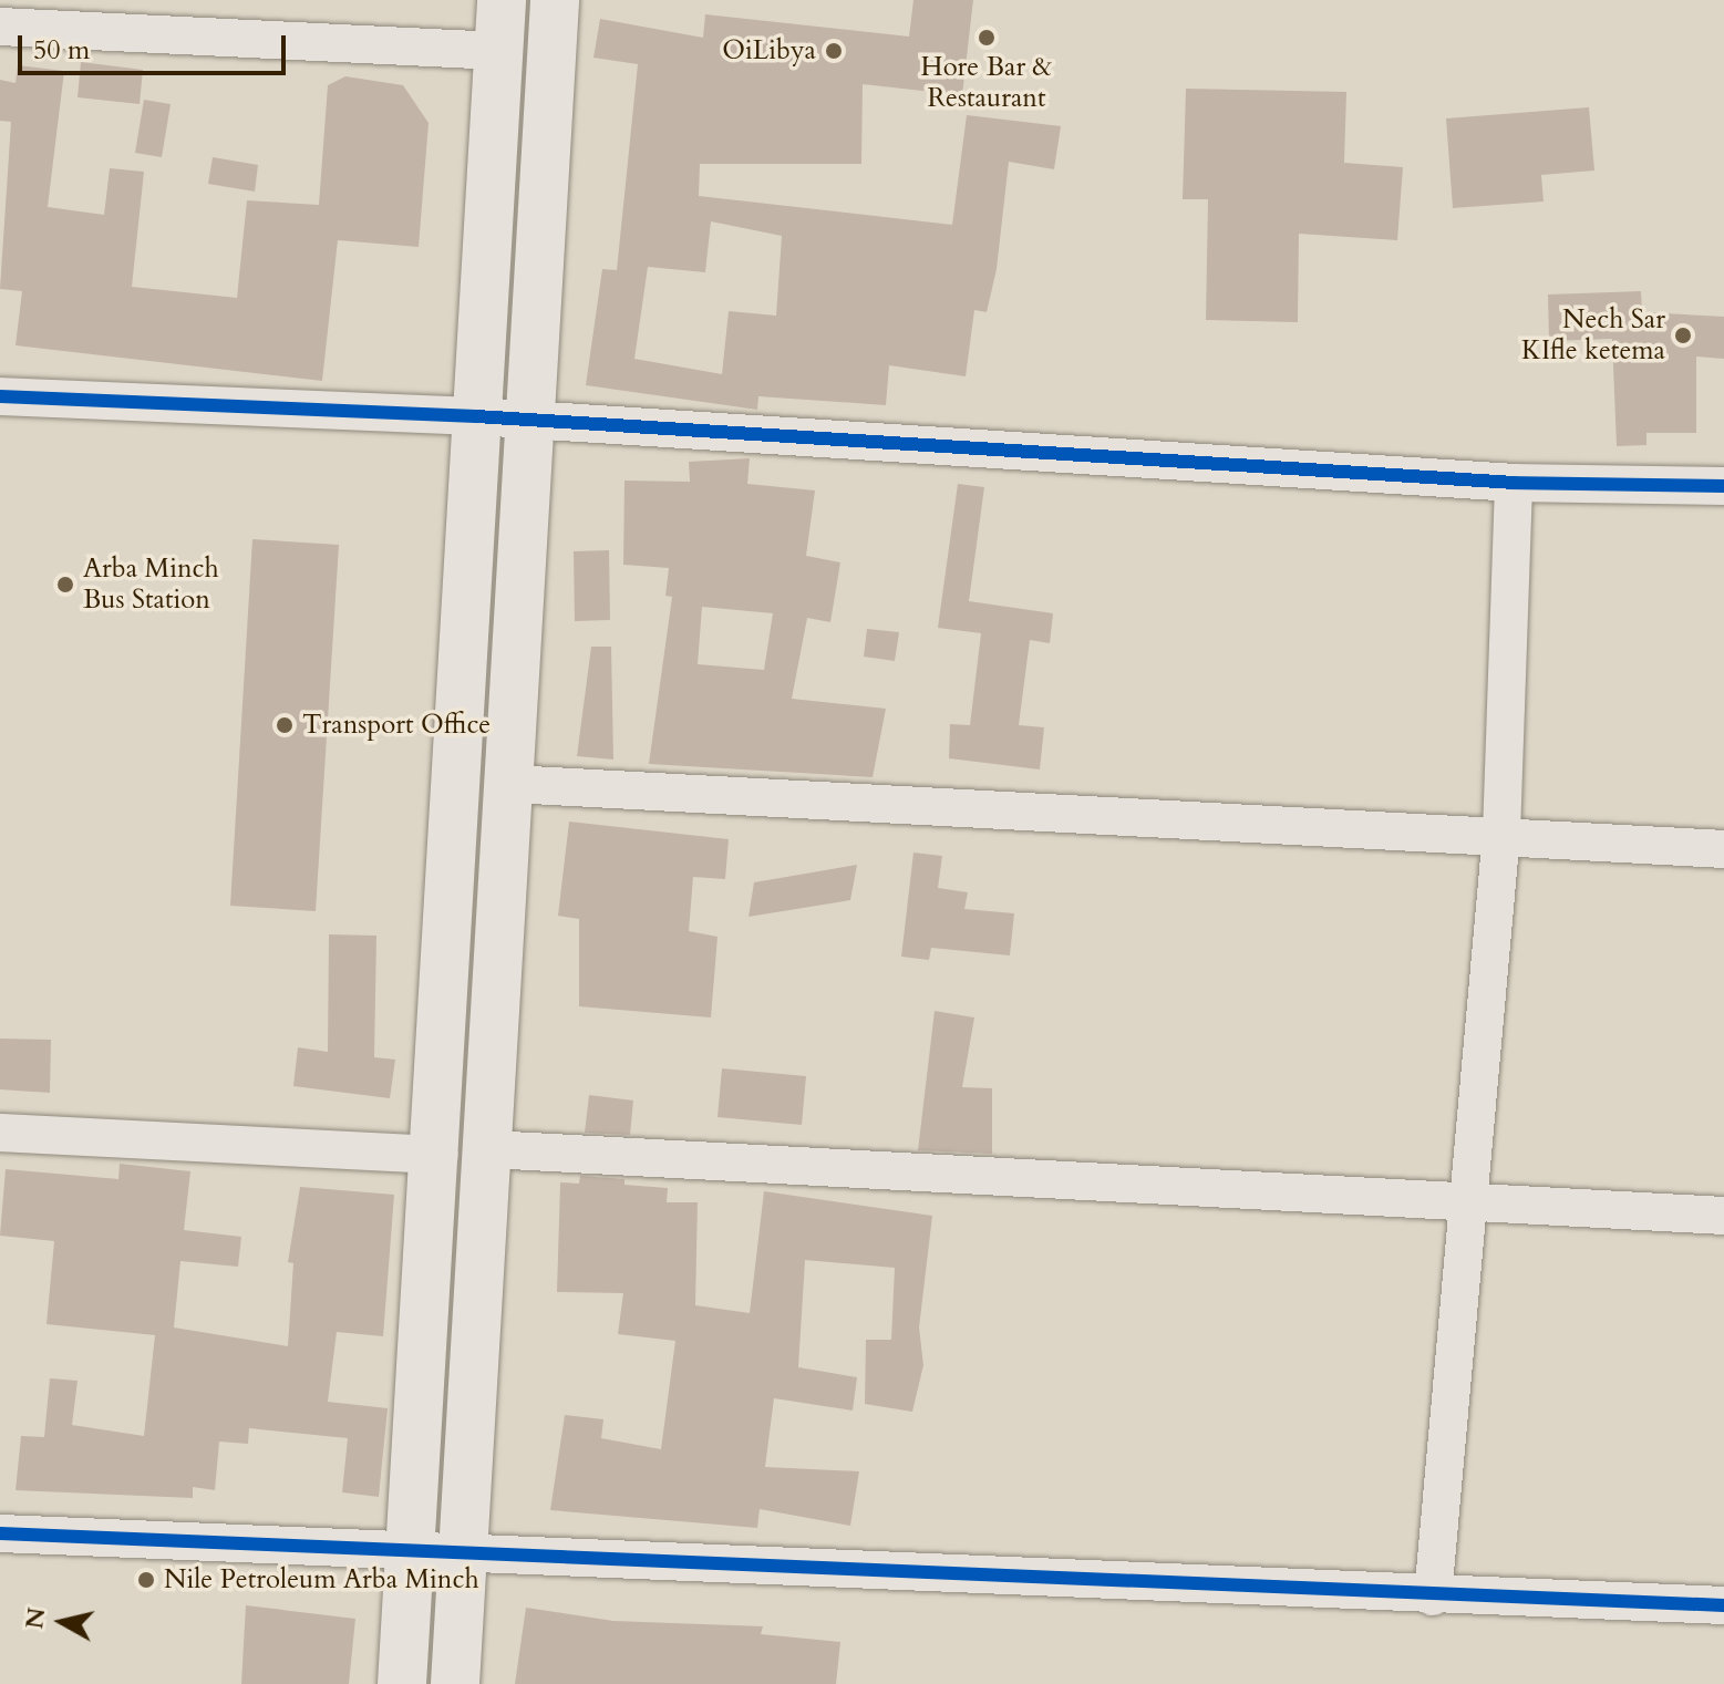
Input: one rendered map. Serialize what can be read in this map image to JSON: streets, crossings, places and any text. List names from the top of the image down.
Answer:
{
  "places": [
    "Hore Bar & Restaurant",
    "OiLibya",
    "Nech Sar KIfle ketema",
    "Arba Minch Bus Station",
    "Transport Office",
    "Nile Petroleum Arba Minch"
  ],
  "scale_bar": "50 m",
  "north": "left"
}
